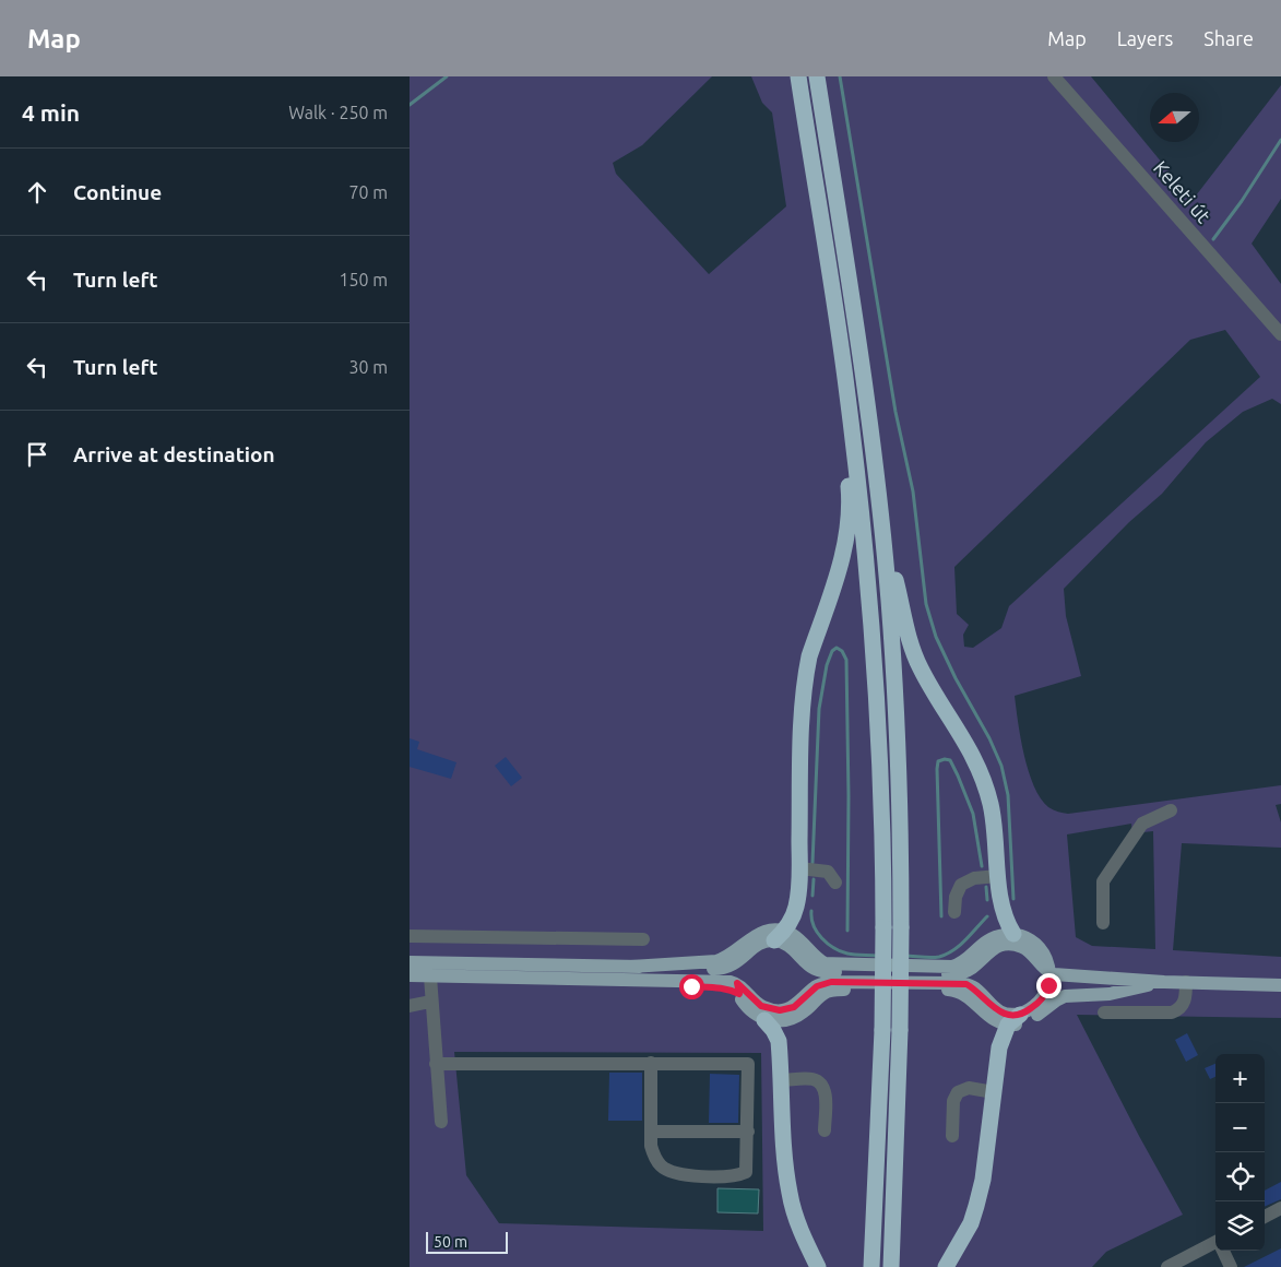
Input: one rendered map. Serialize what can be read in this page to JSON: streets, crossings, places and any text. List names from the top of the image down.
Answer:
{
  "streets": {
    "street": ["Keleti út"]
  },
  "scale_bar": "50 m",
  "north": "left",
  "page": {
    "header": "Map",
    "nav": ["Map", "Layers", "Share"],
    "heading": ["4 min", "Walk · 250 m"],
    "list": [
      ["Continue", "70 m"],
      ["Turn left", "150 m"],
      ["Turn left", "30 m"],
      "Arrive at destination"
    ],
    "map_buttons": ["+", "−"],
    "scale": "50 m"
  }
}
